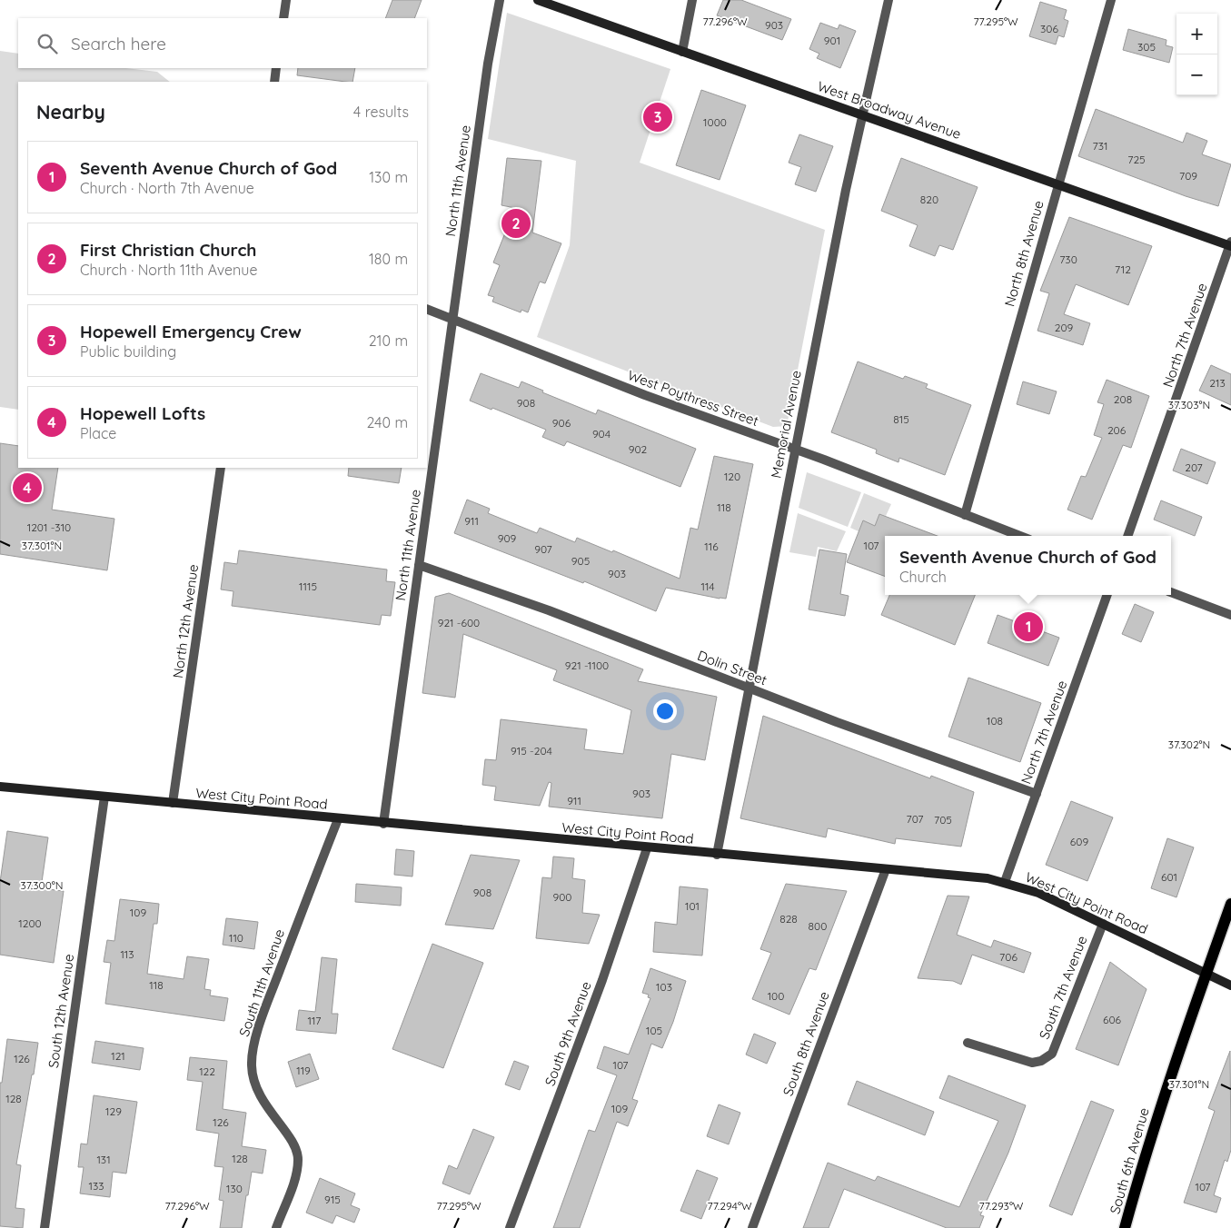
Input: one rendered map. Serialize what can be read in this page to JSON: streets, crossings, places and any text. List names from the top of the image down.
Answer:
{
  "streets": {
    "main road": ["South 6th Avenue"],
    "street": [
      "West Broadway Avenue",
      "North 11th Avenue",
      "North 8th Avenue",
      "North 7th Avenue",
      "West Poythress Street",
      "Memorial Avenue",
      "North 12th Avenue",
      "Dolin Street",
      "West City Point Road",
      "South 11th Avenue",
      "South 7th Avenue",
      "South 12th Avenue",
      "South 9th Avenue",
      "South 8th Avenue"
    ]
  },
  "crossings": [
    ["West Broadway Avenue", "North 8th Avenue"],
    ["West Broadway Avenue", "North 7th Avenue"],
    ["West Broadway Avenue", "Memorial Avenue"],
    ["North 11th Avenue", "West Poythress Street"],
    ["North 11th Avenue", "Dolin Street"],
    ["North 11th Avenue", "West City Point Road"],
    ["North 8th Avenue", "West Poythress Street"],
    ["North 7th Avenue", "Dolin Street"],
    ["North 7th Avenue", "West City Point Road"],
    ["West Poythress Street", "Memorial Avenue"],
    ["Memorial Avenue", "Dolin Street"],
    ["Memorial Avenue", "West City Point Road"],
    ["North 12th Avenue", "West City Point Road"],
    ["West City Point Road", "South 11th Avenue"],
    ["West City Point Road", "South 7th Avenue"],
    ["West City Point Road", "South 12th Avenue"],
    ["West City Point Road", "South 9th Avenue"],
    ["West City Point Road", "South 8th Avenue"],
    ["West City Point Road", "South 6th Avenue"]
  ],
  "house_numbers": [
    "903",
    "306",
    "901",
    "305",
    "1000",
    "731",
    "725",
    "709",
    "820",
    "730",
    "712",
    "209",
    "213",
    "208",
    "908",
    "815",
    "906",
    "206",
    "904",
    "902",
    "207",
    "120",
    "118",
    "911",
    "1201 -310",
    "909",
    "107",
    "116",
    "907",
    "905",
    "903",
    "1115",
    "114",
    "921 -600",
    "921 -1100",
    "108",
    "915 -204",
    "903",
    "911",
    "707",
    "705",
    "609",
    "601",
    "908",
    "900",
    "101",
    "109",
    "828",
    "1200",
    "800",
    "110",
    "113",
    "706",
    "118",
    "103",
    "100",
    "606",
    "117",
    "105",
    "121",
    "126",
    "107",
    "119",
    "122",
    "128",
    "109",
    "129",
    "126",
    "128",
    "131",
    "133",
    "107",
    "130",
    "915"
  ],
  "page": {
    "map_buttons": ["+", "−"],
    "search": "Search here",
    "heading": ["Nearby", "4 results"],
    "pins": [
      "3",
      "2",
      "4",
      "1"
    ],
    "list": [
      {
        "mark": "1",
        "name": "Seventh Avenue Church of God",
        "note": "Church · North 7th Avenue",
        "value": "130 m"
      },
      {
        "mark": "2",
        "name": "First Christian Church",
        "note": "Church · North 11th Avenue",
        "value": "180 m"
      },
      {
        "mark": "3",
        "name": "Hopewell Emergency Crew",
        "note": "Public building",
        "value": "210 m"
      },
      {
        "mark": "4",
        "name": "Hopewell Lofts",
        "note": "Place",
        "value": "240 m"
      }
    ],
    "popup": ["Seventh Avenue Church of God", "Church"]
  },
  "coordinates": [
    "77.296°W",
    "77.295°W",
    "37.303°N",
    "37.301°N",
    "37.302°N",
    "37.300°N",
    "77.294°W",
    "77.293°W"
  ]
}
